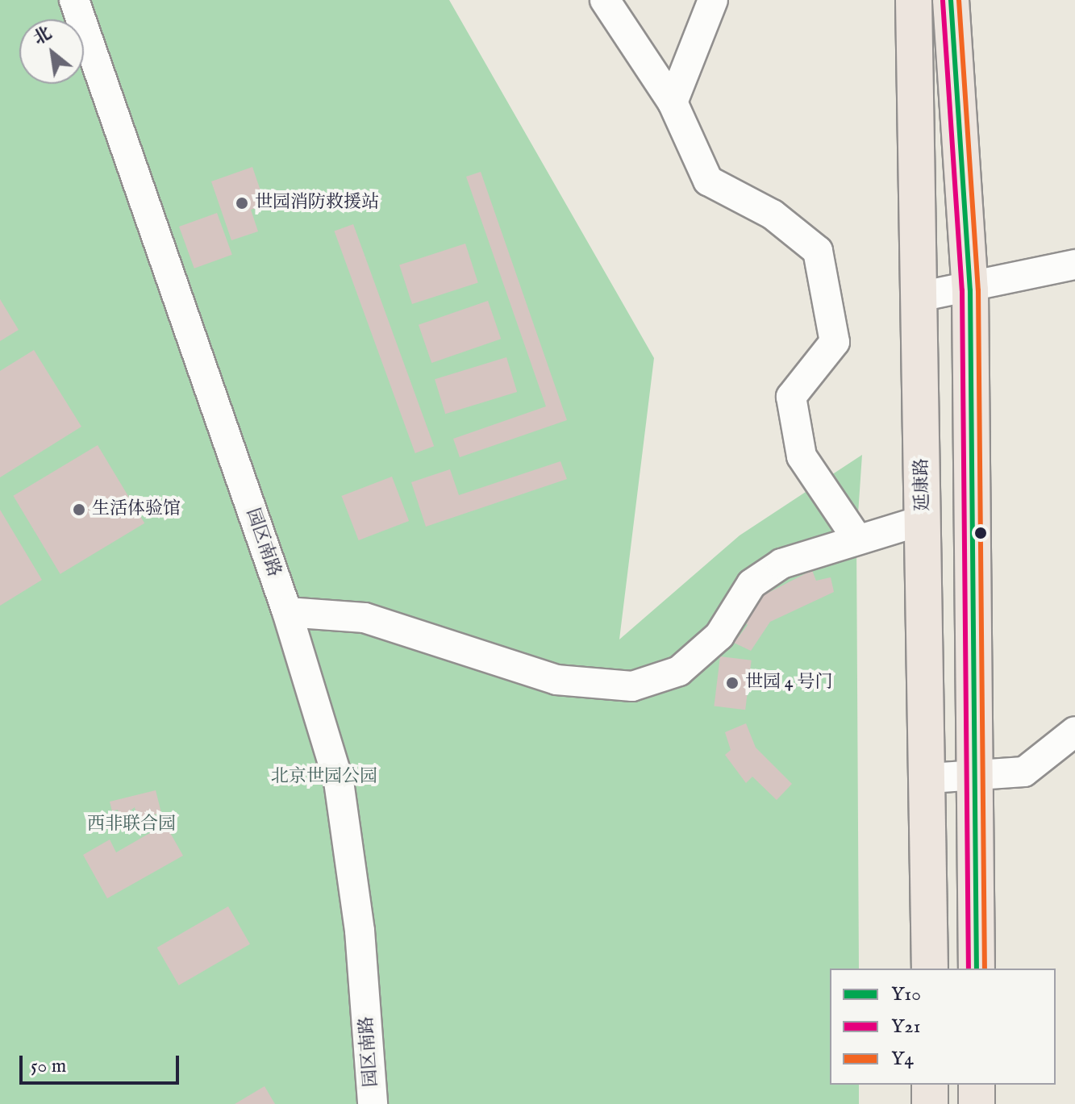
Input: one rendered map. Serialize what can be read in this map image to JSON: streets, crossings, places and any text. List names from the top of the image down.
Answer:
{
  "streets": {
    "main road": ["延康路"],
    "street": ["园区南路"]
  },
  "parks": ["北京世园公园", "西非联合园"],
  "places": ["世园消防救援站", "生活体验馆", "世园 4 号门"],
  "lines": ["transit line Y10", "transit line Y4", "transit line Y21"],
  "legend": ["Y10", "Y21", "Y4"],
  "scale_bar": "50 m",
  "north": "top left"
}
